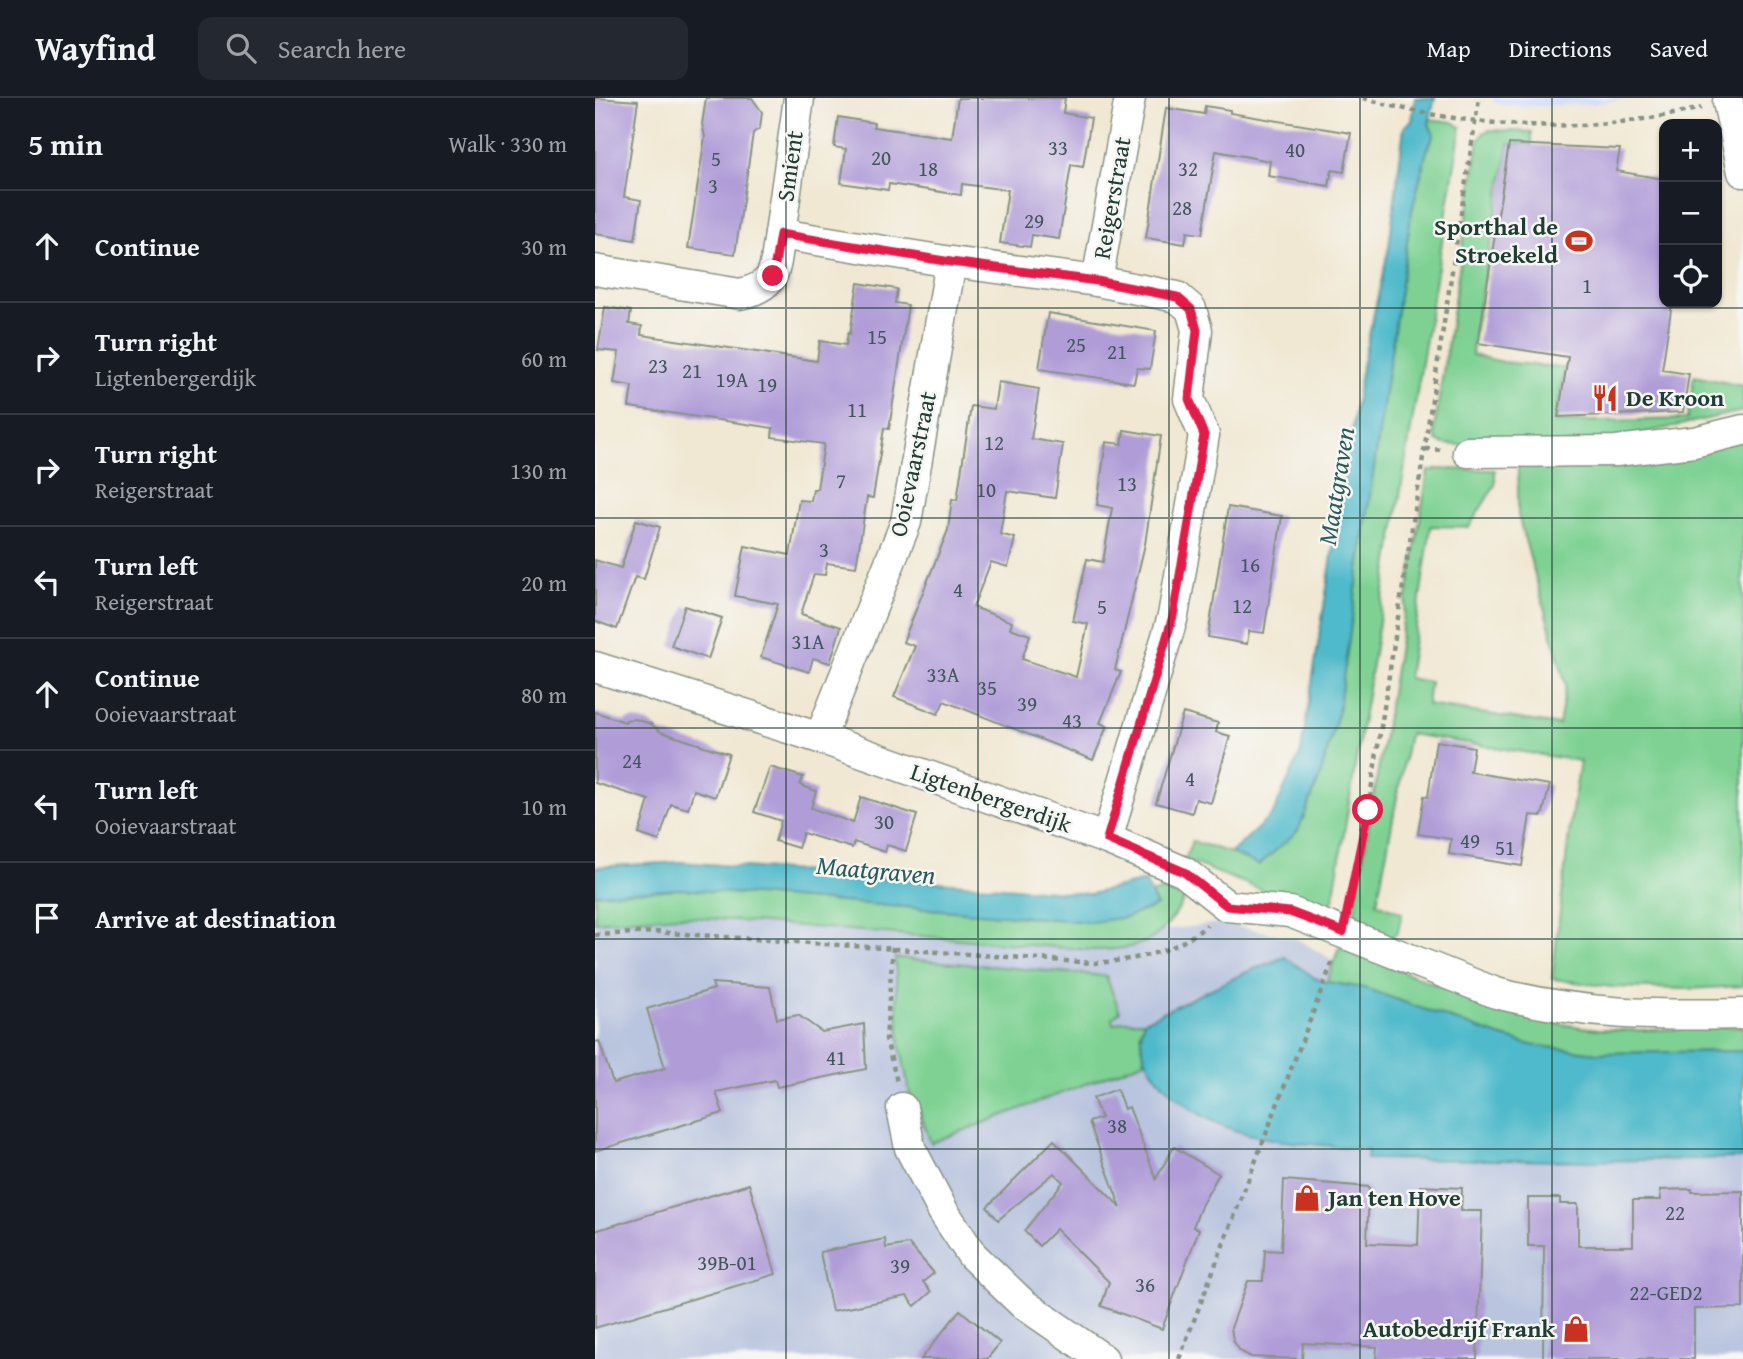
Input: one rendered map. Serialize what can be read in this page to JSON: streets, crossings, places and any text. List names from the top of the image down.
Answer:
{
  "streets": {
    "street": [
      "Smient",
      "Reigerstraat",
      "Ooievaarstraat",
      "Ligtenbergerdijk"
    ]
  },
  "crossings": [
    ["Reigerstraat", "Ligtenbergerdijk"],
    ["Ooievaarstraat", "Ligtenbergerdijk"]
  ],
  "water": ["Maatgraven"],
  "places": {
    "sports": ["Sporthal de Stroekeld"],
    "restaurant": ["De Kroon"],
    "shop": ["Jan ten Hove", "Autobedrijf Frank"]
  },
  "house_numbers": [
    "33",
    "40",
    "20",
    "5",
    "18",
    "32",
    "3",
    "28",
    "29",
    "1",
    "15",
    "25",
    "21",
    "23",
    "21",
    "19A",
    "19",
    "11",
    "12",
    "7",
    "13",
    "10",
    "3",
    "16",
    "4",
    "12",
    "5",
    "31A",
    "33A",
    "35",
    "39",
    "43",
    "24",
    "4",
    "30",
    "49",
    "51",
    "41",
    "38",
    "22",
    "39B-01",
    "39",
    "36",
    "22-GED2"
  ],
  "page": {
    "header": "Wayfind",
    "search": "Search here",
    "nav": ["Map", "Directions", "Saved"],
    "heading": ["5 min", "Walk · 330 m"],
    "map_buttons": ["+", "−"],
    "list": [
      ["Continue", "30 m"],
      ["Turn right", "Ligtenbergerdijk", "60 m"],
      ["Turn right", "Reigerstraat", "130 m"],
      ["Turn left", "Reigerstraat", "20 m"],
      ["Continue", "Ooievaarstraat", "80 m"],
      ["Turn left", "Ooievaarstraat", "10 m"],
      "Arrive at destination"
    ]
  }
}
